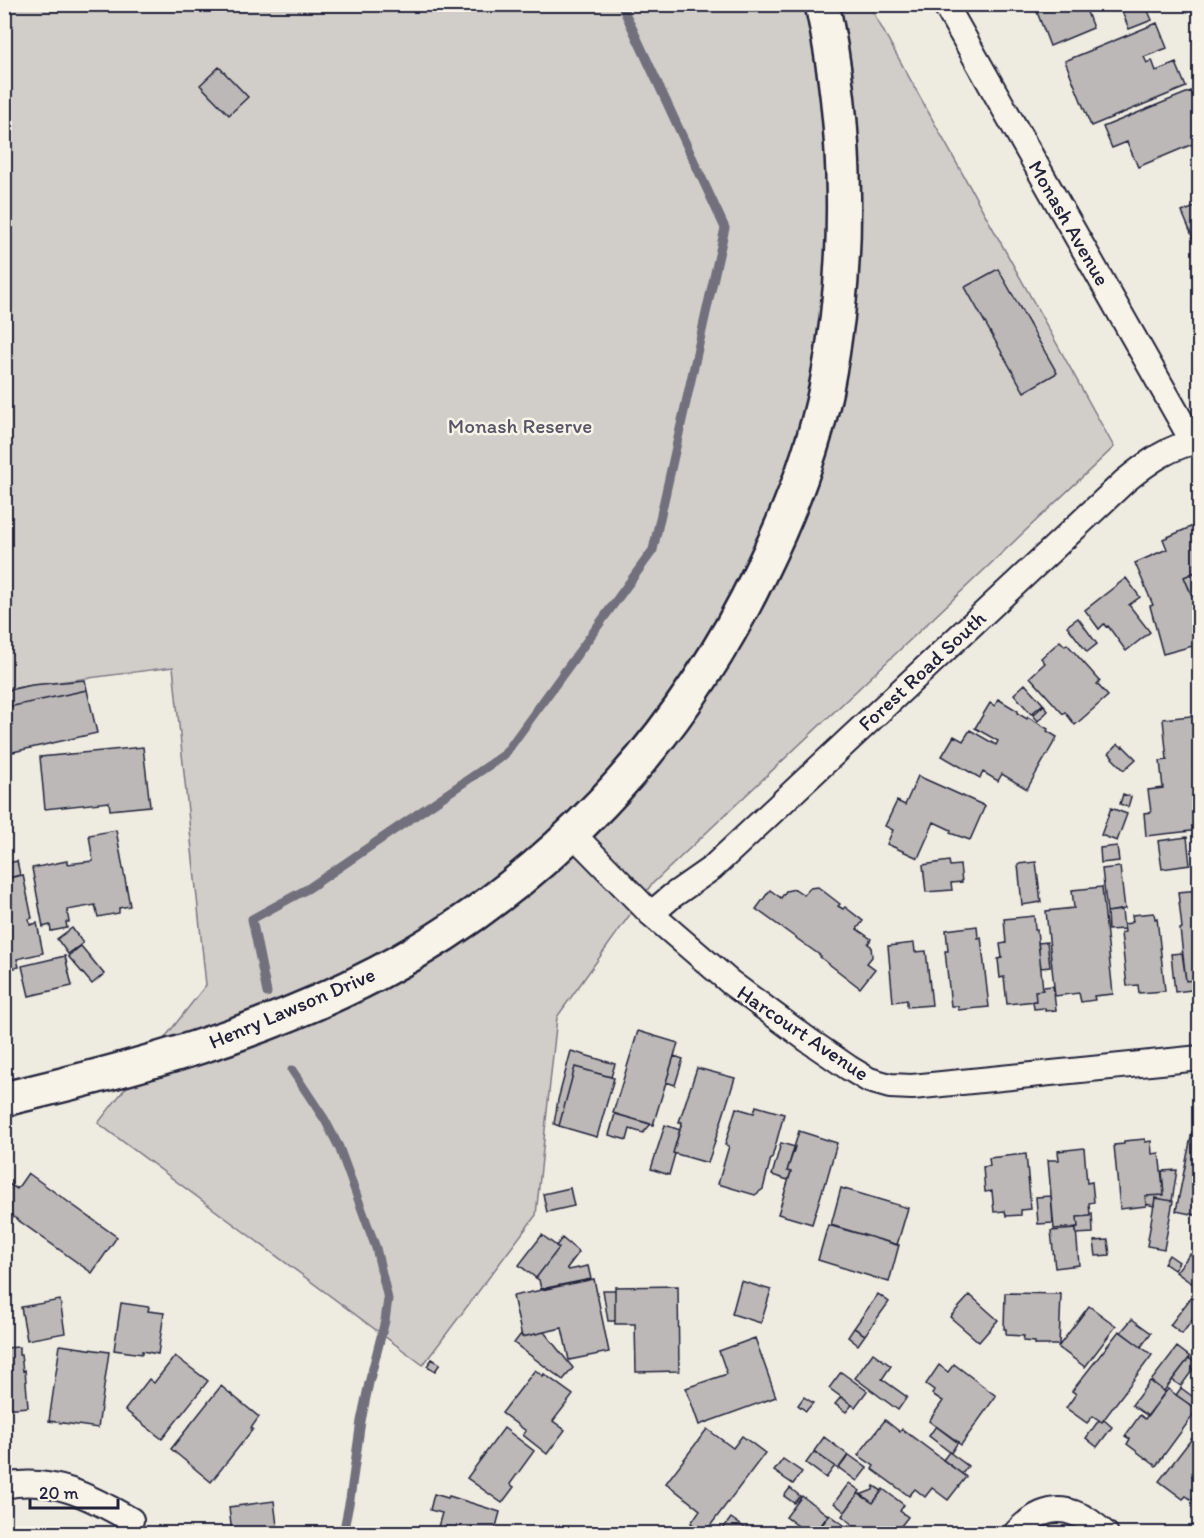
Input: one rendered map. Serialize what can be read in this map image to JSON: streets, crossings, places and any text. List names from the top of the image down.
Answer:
{
  "streets": {
    "main road": ["Henry Lawson Drive"],
    "street": ["Monash Avenue", "Forest Road South", "Harcourt Avenue"]
  },
  "crossings": [
    ["Monash Avenue", "Forest Road South"],
    ["Forest Road South", "Harcourt Avenue"],
    ["Henry Lawson Drive", "Harcourt Avenue"]
  ],
  "parks": ["Monash Reserve"],
  "scale_bar": "20 m"
}
